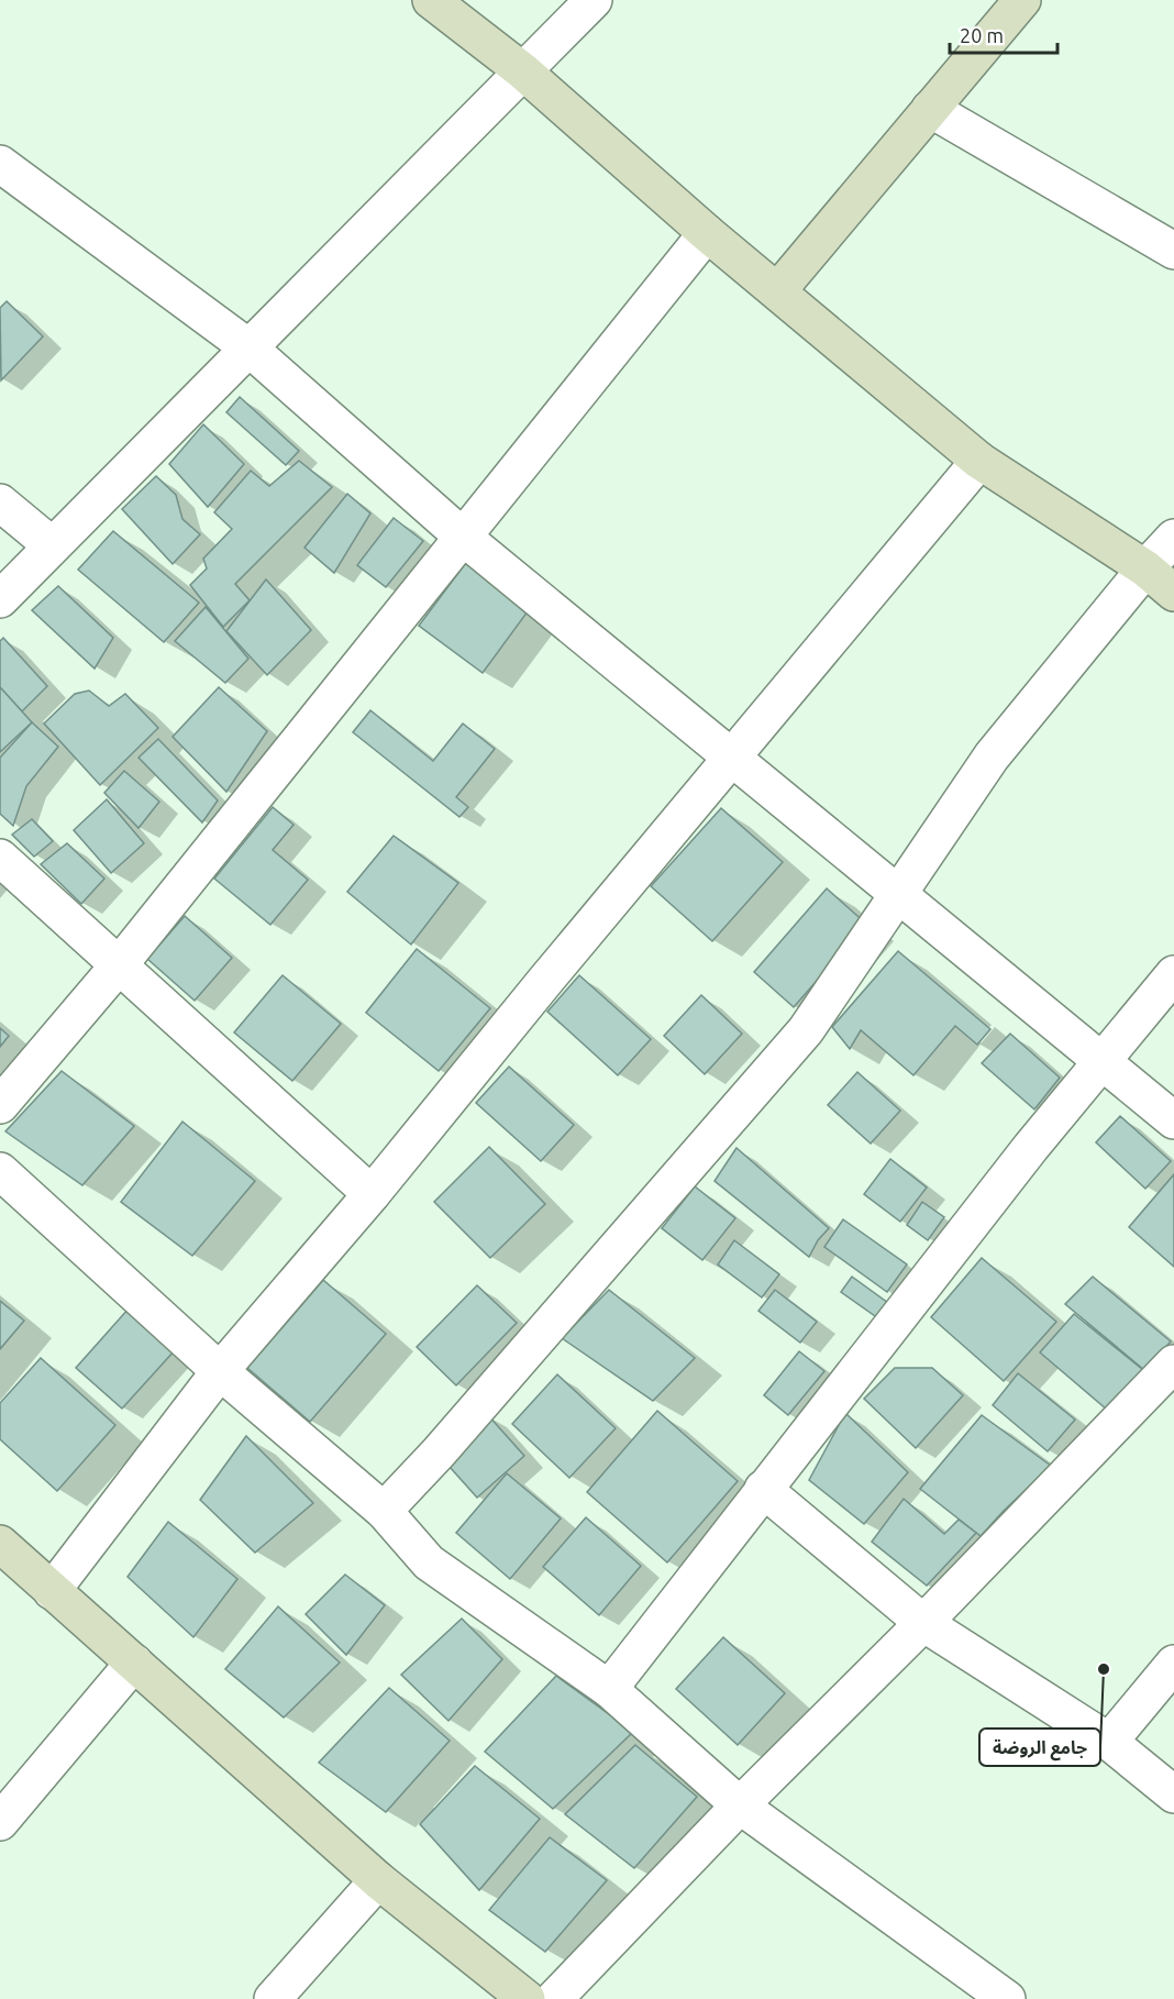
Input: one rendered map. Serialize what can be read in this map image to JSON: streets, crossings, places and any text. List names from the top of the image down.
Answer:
{
  "places": ["جامع الروضة"],
  "scale_bar": "20 m"
}
